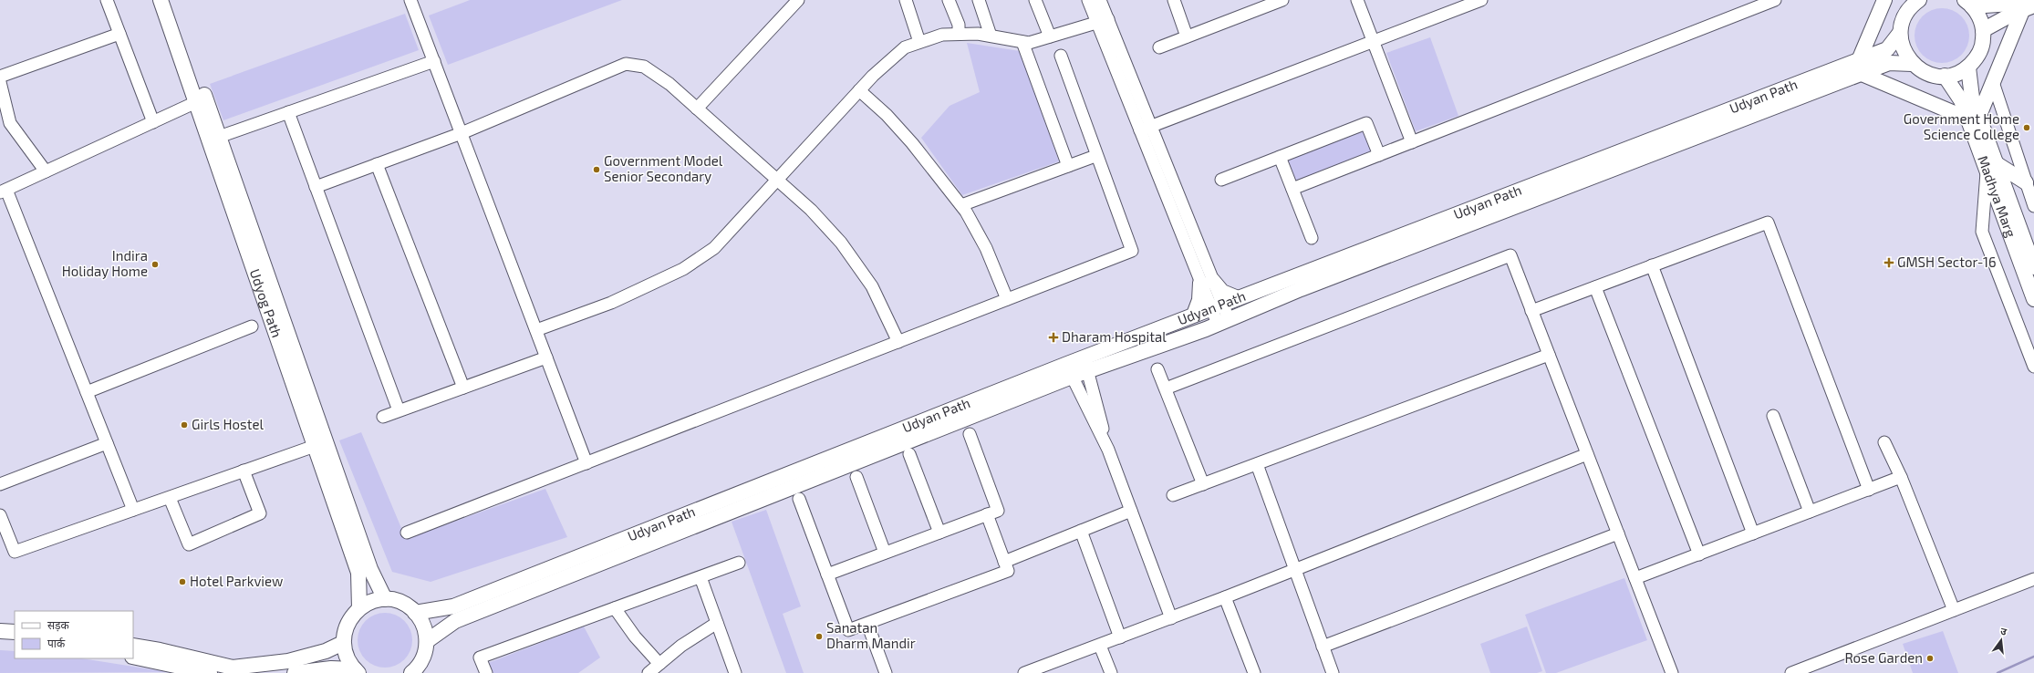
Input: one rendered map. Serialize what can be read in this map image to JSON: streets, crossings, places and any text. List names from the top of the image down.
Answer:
{
  "streets": {
    "main road": ["Udyan Path", "Madhya Marg", "Udyog Path"]
  },
  "places": {
    "other": [
      "Government Home Science College",
      "Government Model Senior Secondary",
      "Indira Holiday Home",
      "Girls Hostel",
      "Hotel Parkview",
      "Sanatan Dharm Mandir",
      "Rose Garden"
    ],
    "health": ["GMSH Sector-16", "Dharam Hospital"]
  },
  "legend": ["सड़क", "पार्क"],
  "north": "top"
}
